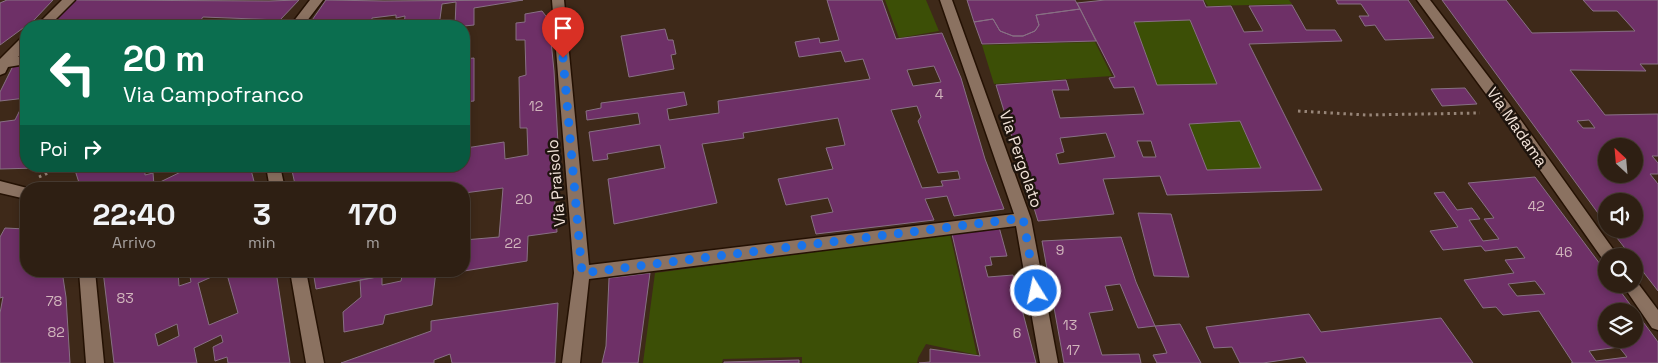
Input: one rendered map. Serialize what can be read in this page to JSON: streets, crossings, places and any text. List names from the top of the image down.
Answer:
{
  "streets": {
    "street": ["Via Madama", "Via Pergolato", "Via Praisolo"]
  },
  "house_numbers": [
    "4",
    "12",
    "20",
    "42",
    "22",
    "9",
    "46",
    "83",
    "78",
    "13",
    "82",
    "6",
    "17"
  ],
  "north": "top left",
  "page": {
    "turn": ["20 m", "Via Campofranco"],
    "then": "Poi",
    "eta": [
      "22:40",
      "Arrivo",
      "3",
      "min",
      "170",
      "m"
    ]
  }
}
